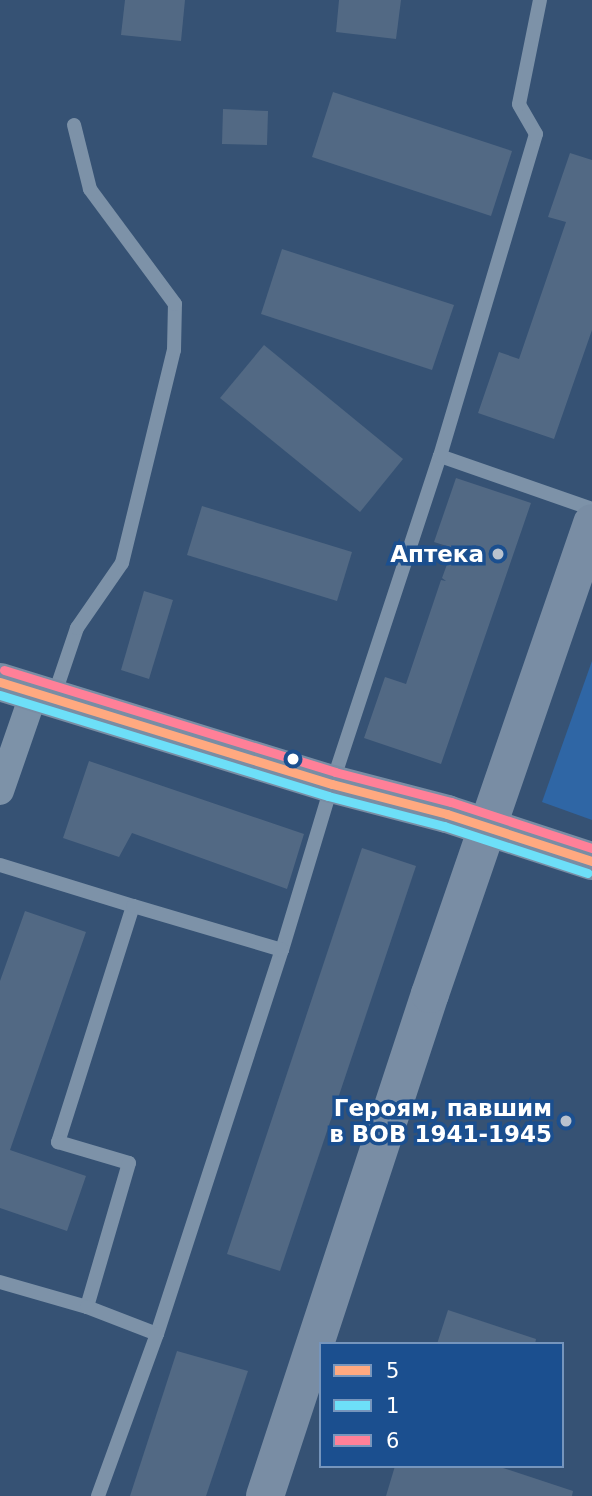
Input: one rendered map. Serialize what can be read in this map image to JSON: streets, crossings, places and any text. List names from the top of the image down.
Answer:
{
  "places": ["Аптека", "Героям, павшим в ВОВ 1941-1945"],
  "lines": ["transit line 6", "transit line 5", "transit line 1"],
  "legend": ["5", "1", "6"]
}
